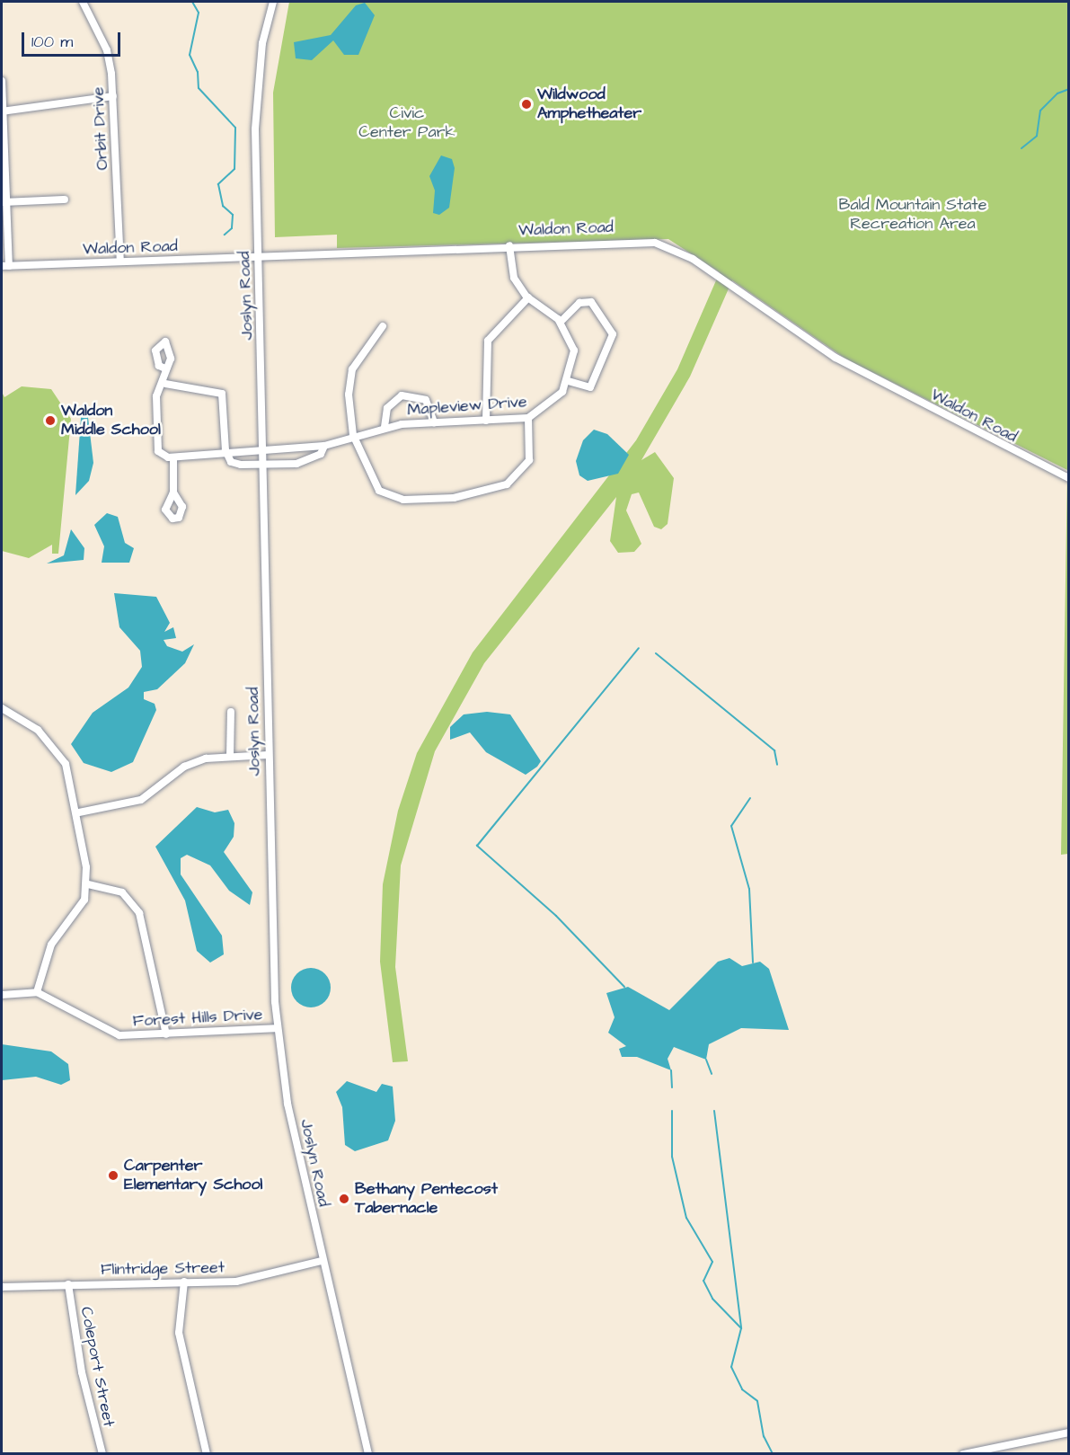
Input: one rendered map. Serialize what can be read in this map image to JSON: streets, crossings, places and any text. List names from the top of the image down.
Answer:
{
  "streets": {
    "street": [
      "Orbit Drive",
      "Waldon Road",
      "Joslyn Road",
      "Mapleview Drive",
      "Forest Hills Drive",
      "Flintridge Street",
      "Coleport Street"
    ]
  },
  "crossings": [
    ["Orbit Drive", "Waldon Road"],
    ["Waldon Road", "Joslyn Road"],
    ["Waldon Road", "Mapleview Drive"],
    ["Joslyn Road", "Mapleview Drive"],
    ["Joslyn Road", "Forest Hills Drive"],
    ["Joslyn Road", "Flintridge Street"],
    ["Flintridge Street", "Coleport Street"]
  ],
  "parks": ["Civic Center Park", "Bald Mountain State Recreation Area"],
  "places": [
    "Wildwood Amphetheater",
    "Waldon Middle School",
    "Carpenter Elementary School",
    "Bethany Pentecost Tabernacle"
  ],
  "scale_bar": "100 m"
}
